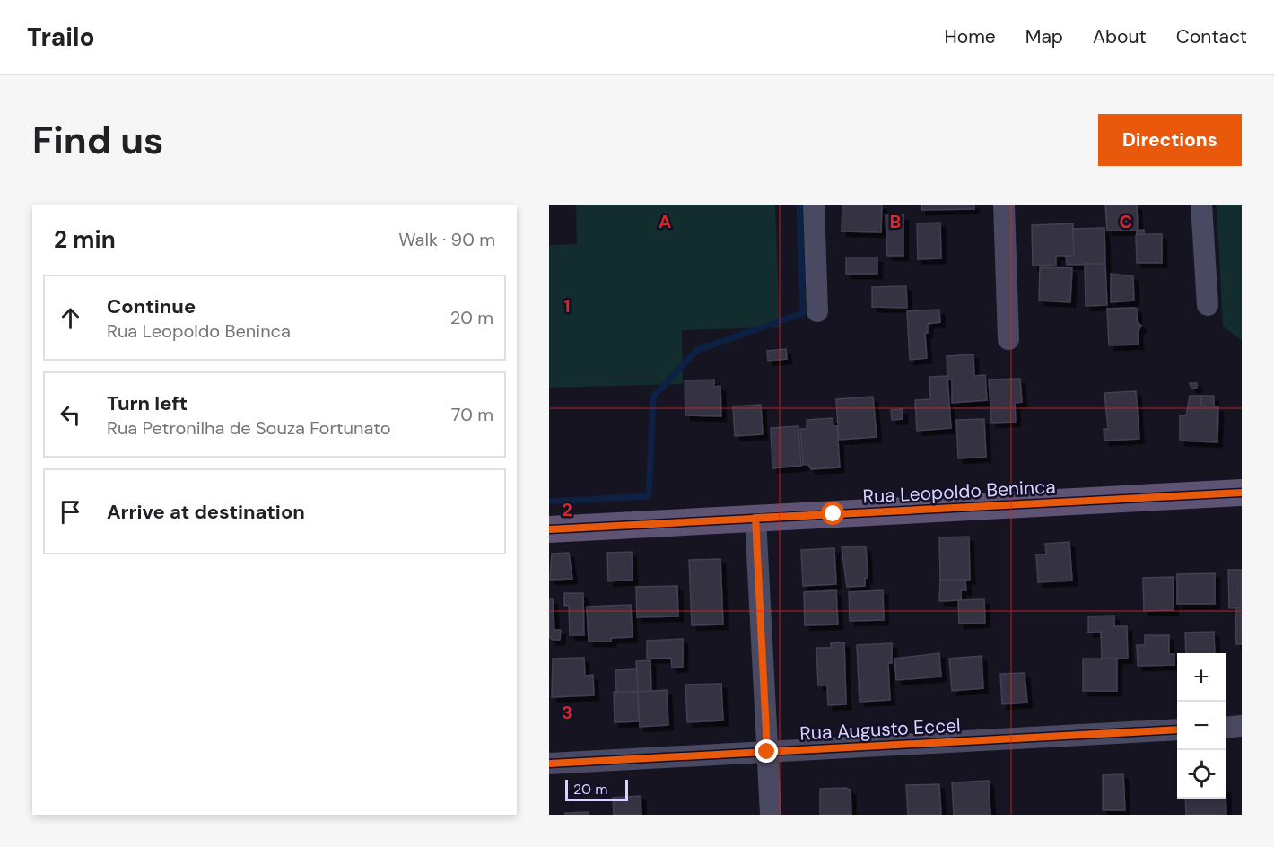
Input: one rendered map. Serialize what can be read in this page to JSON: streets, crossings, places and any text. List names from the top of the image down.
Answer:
{
  "streets": {
    "main road": ["Rua Leopoldo Beninca"],
    "street": ["Rua Augusto Eccel"]
  },
  "scale_bar": "20 m",
  "page": {
    "header": "Trailo",
    "nav": [
      "Home",
      "Map",
      "About",
      "Contact"
    ],
    "buttons": "Directions",
    "title": "Find us",
    "heading": ["2 min", "Walk · 90 m"],
    "list": [
      ["Continue", "Rua Leopoldo Beninca", "20 m"],
      ["Turn left", "Rua Petronilha de Souza Fortunato", "70 m"],
      "Arrive at destination"
    ],
    "map_buttons": ["+", "−"],
    "scale": "20 m"
  },
  "grid": {
    "columns": ["A", "B", "C"],
    "rows": ["1", "2", "3"]
  }
}
